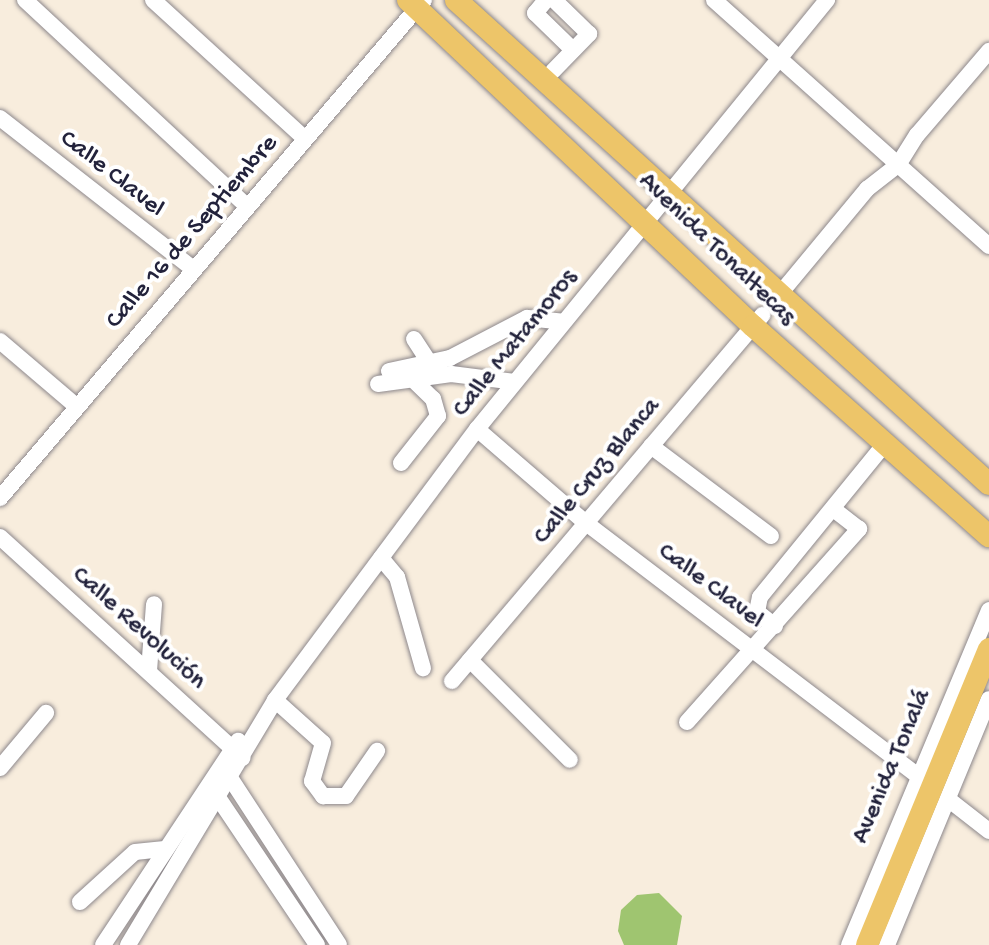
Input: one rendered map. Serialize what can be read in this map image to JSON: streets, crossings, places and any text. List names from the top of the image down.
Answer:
{
  "streets": {
    "main road": ["Avenida Tonaltecas", "Avenida Tonalá"],
    "street": [
      "Calle Clavel",
      "Calle 16 de Septiembre",
      "Calle Matamoros",
      "Calle Cruz Blanca",
      "Calle Revolución"
    ]
  },
  "crossings": [
    ["Calle Clavel", "Calle 16 de Septiembre"],
    ["Calle Clavel", "Calle Matamoros"],
    ["Calle Clavel", "Calle Cruz Blanca"],
    ["Calle Clavel", "Avenida Tonalá"],
    ["Calle 16 de Septiembre", "Avenida Tonaltecas"],
    ["Avenida Tonaltecas", "Calle Matamoros"],
    ["Avenida Tonaltecas", "Calle Cruz Blanca"],
    ["Calle Matamoros", "Calle Revolución"]
  ]
}
